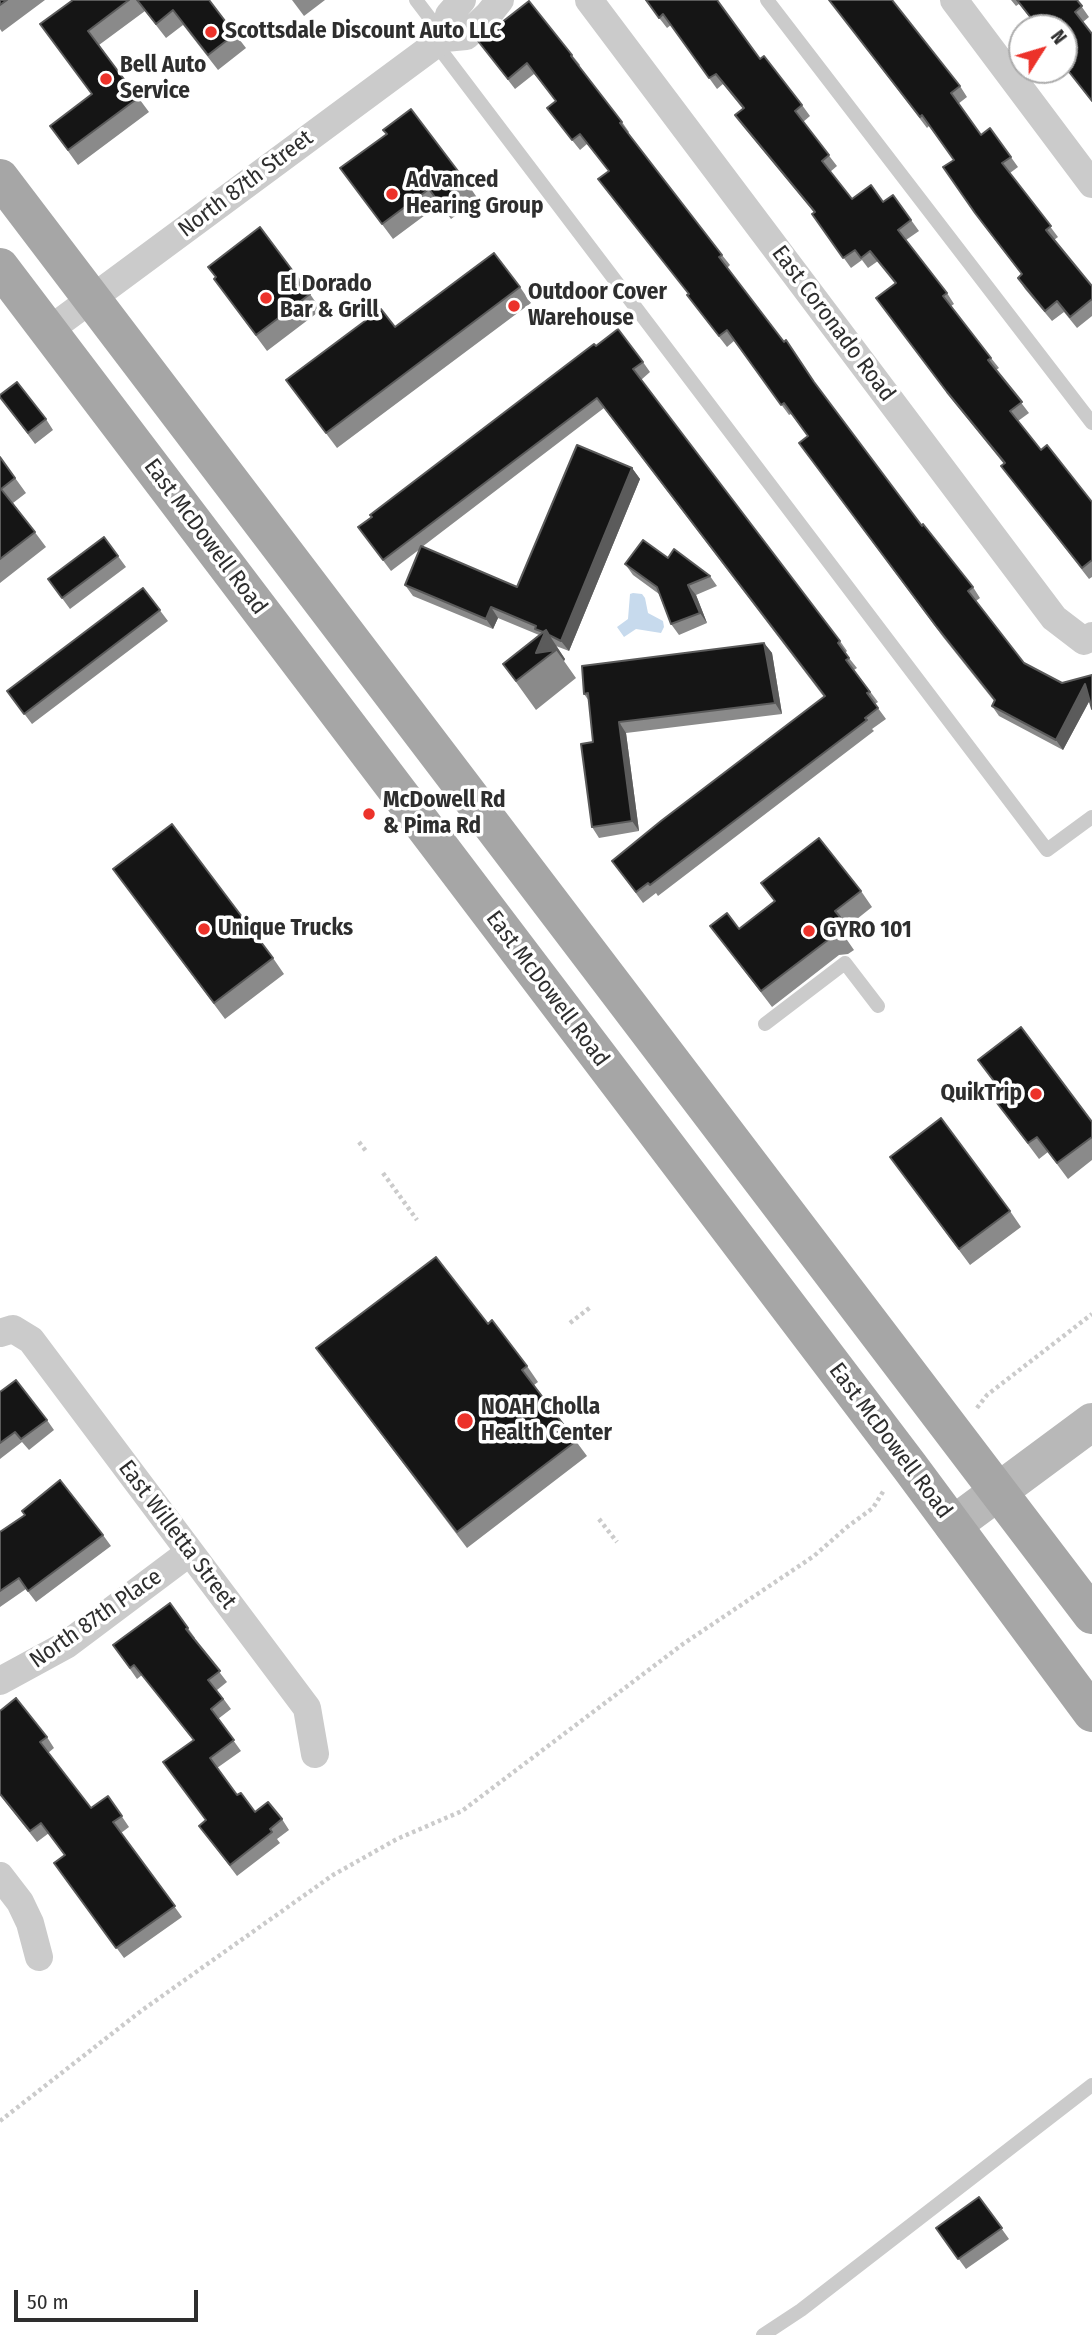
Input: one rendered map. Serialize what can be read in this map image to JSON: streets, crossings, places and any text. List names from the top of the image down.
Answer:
{
  "streets": {
    "main road": ["East McDowell Road"],
    "street": [
      "North 87th Street",
      "East Coronado Road",
      "East Willetta Street",
      "North 87th Place"
    ]
  },
  "crossings": [
    ["North 87th Street", "East McDowell Road"],
    ["East Willetta Street", "North 87th Place"]
  ],
  "places": [
    "Scottsdale Discount Auto LLC",
    "Bell Auto Service",
    "Advanced Hearing Group",
    "El Dorado Bar & Grill",
    "Outdoor Cover Warehouse",
    "McDowell Rd & Pima Rd",
    "Unique Trucks",
    "GYRO 101",
    "QuikTrip",
    "NOAH Cholla Health Center"
  ],
  "scale_bar": "50 m",
  "north": "top right"
}
